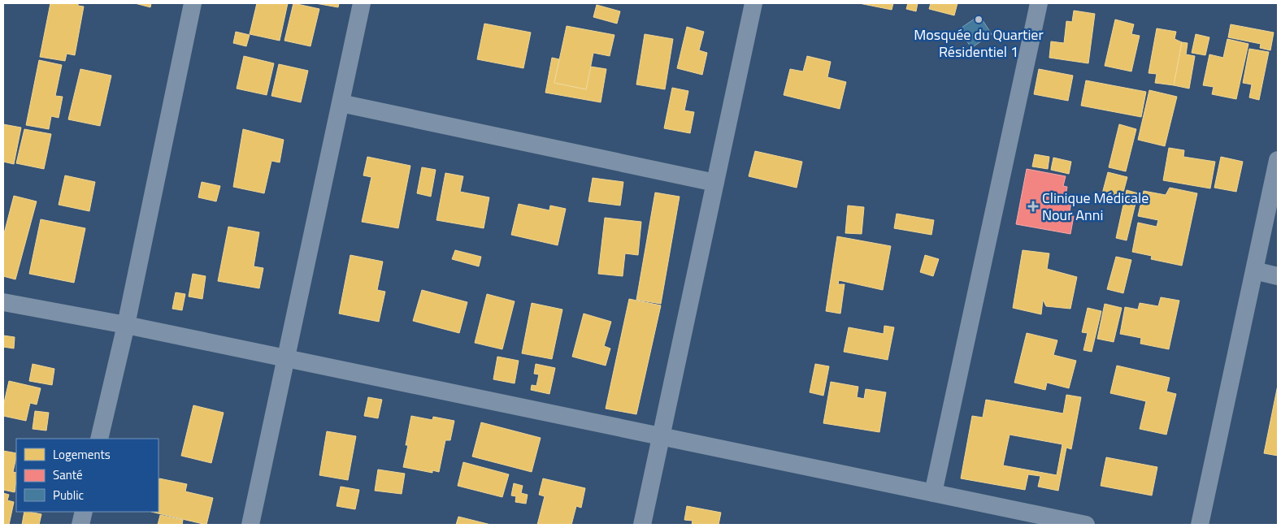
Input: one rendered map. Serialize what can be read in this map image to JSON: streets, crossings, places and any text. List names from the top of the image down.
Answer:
{
  "places": {
    "other": ["Mosquée du Quartier Résidentiel 1"],
    "health": ["Clinique Médicale Nour Anni"]
  },
  "legend": ["Logements", "Santé", "Public"]
}
